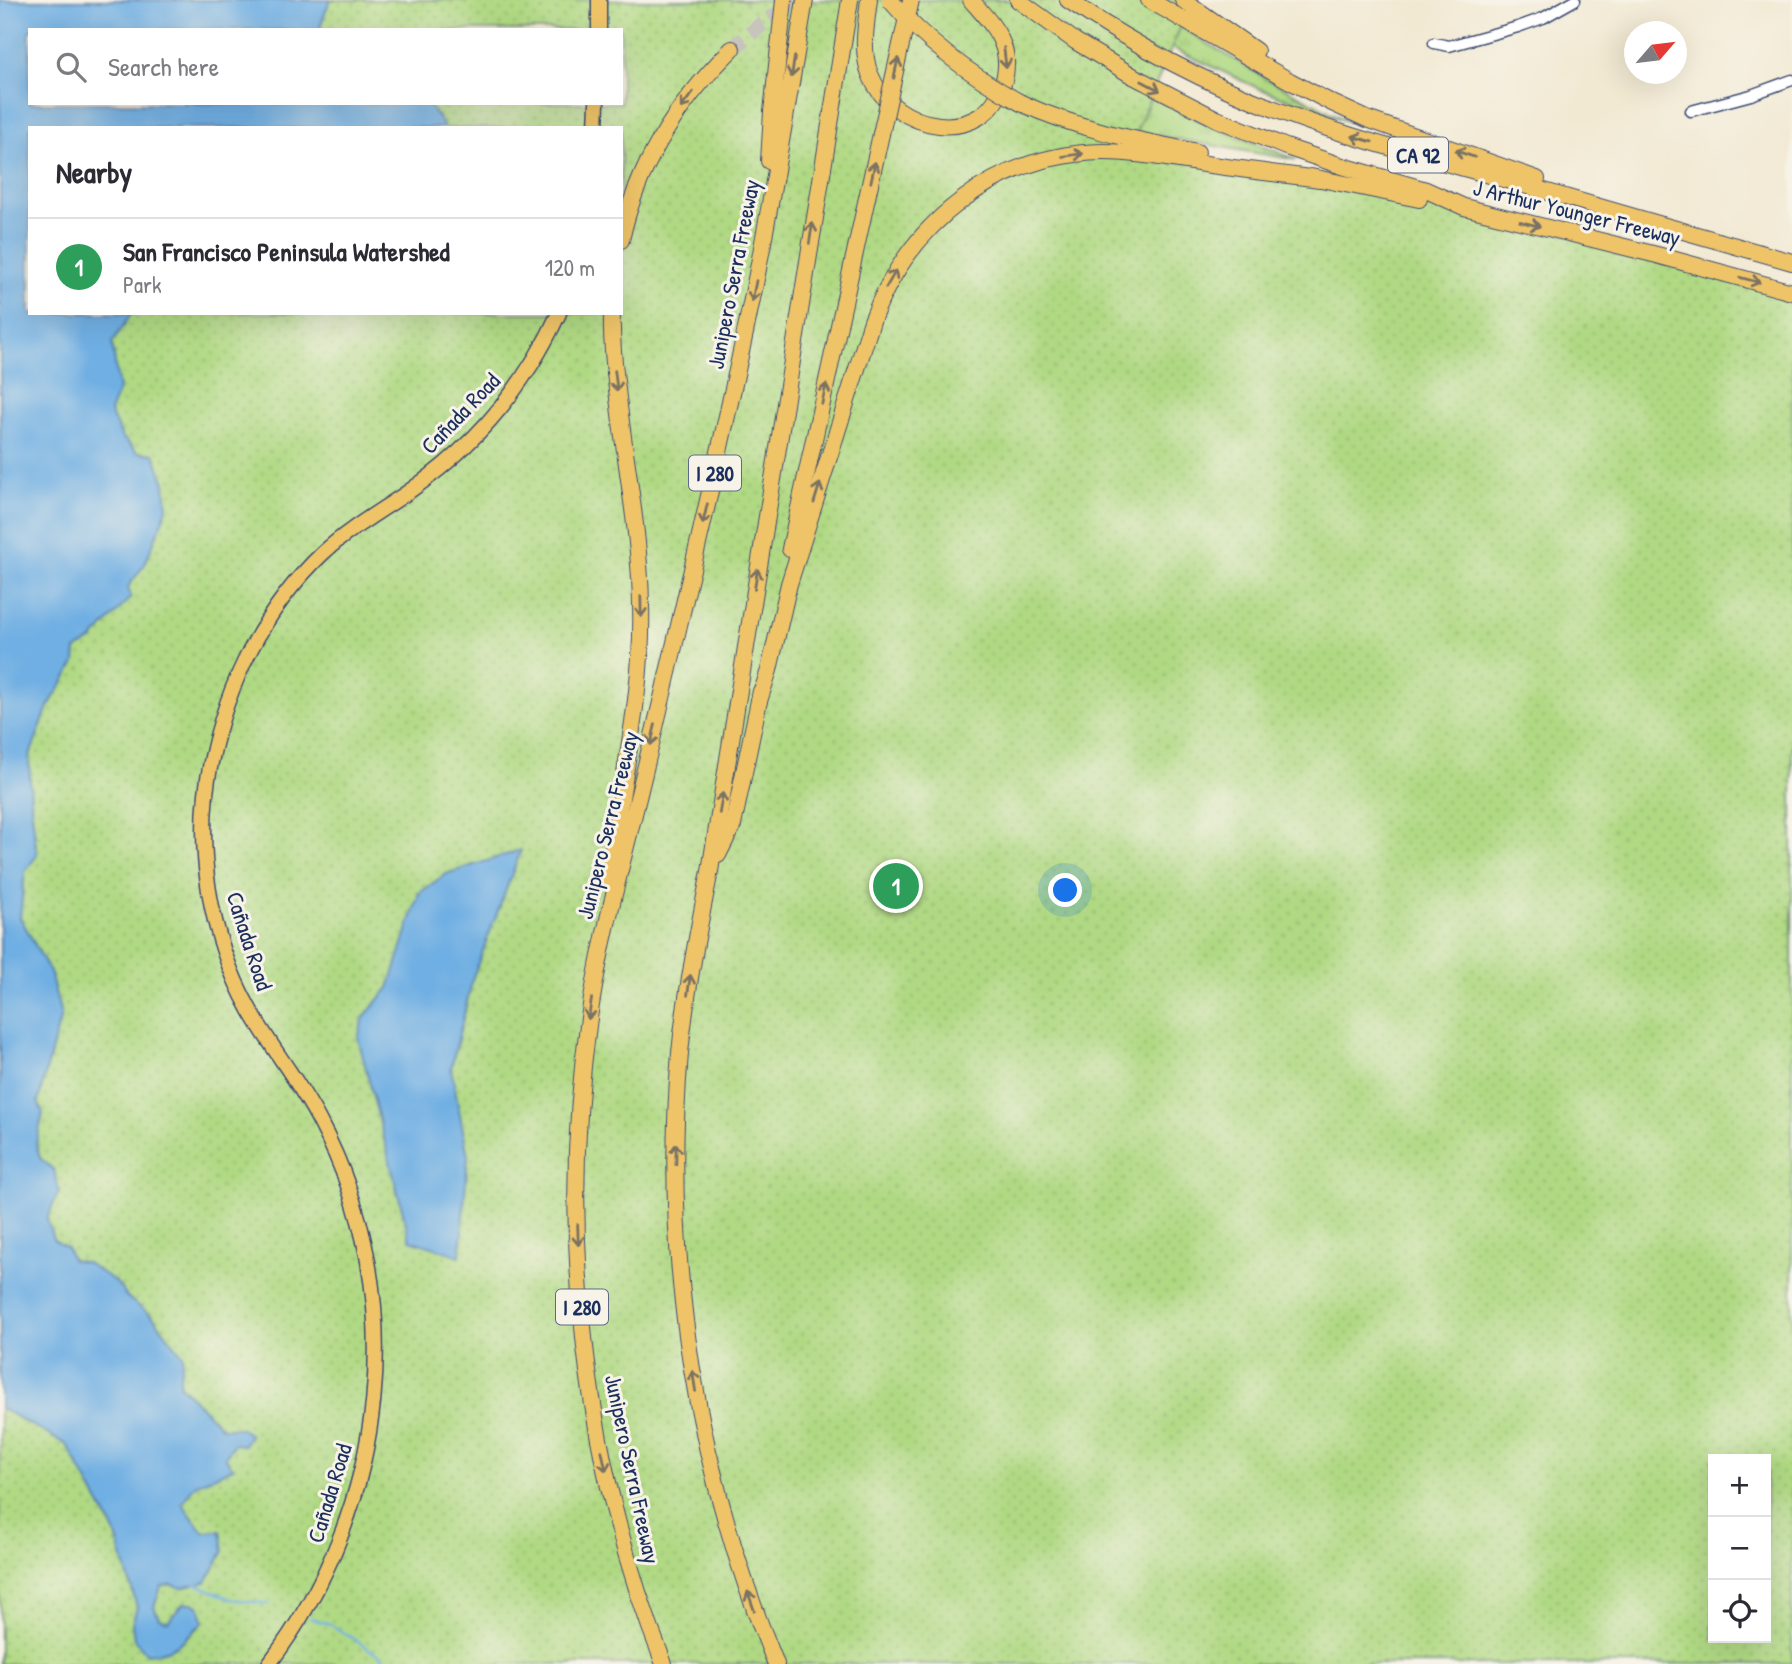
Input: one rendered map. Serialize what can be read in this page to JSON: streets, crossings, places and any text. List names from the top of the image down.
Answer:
{
  "streets": {
    "highway": [
      "CA 92",
      "J Arthur Younger Freeway",
      "Junipero Serra Freeway",
      "I 280"
    ],
    "main road": ["Cañada Road"]
  },
  "north": "top right",
  "page": {
    "search": "Search here",
    "heading": "Nearby",
    "list": [
      {
        "mark": "1",
        "name": "San Francisco Peninsula Watershed",
        "note": "Park",
        "value": "120 m"
      }
    ],
    "pins": "1",
    "map_buttons": ["+", "−"]
  }
}
